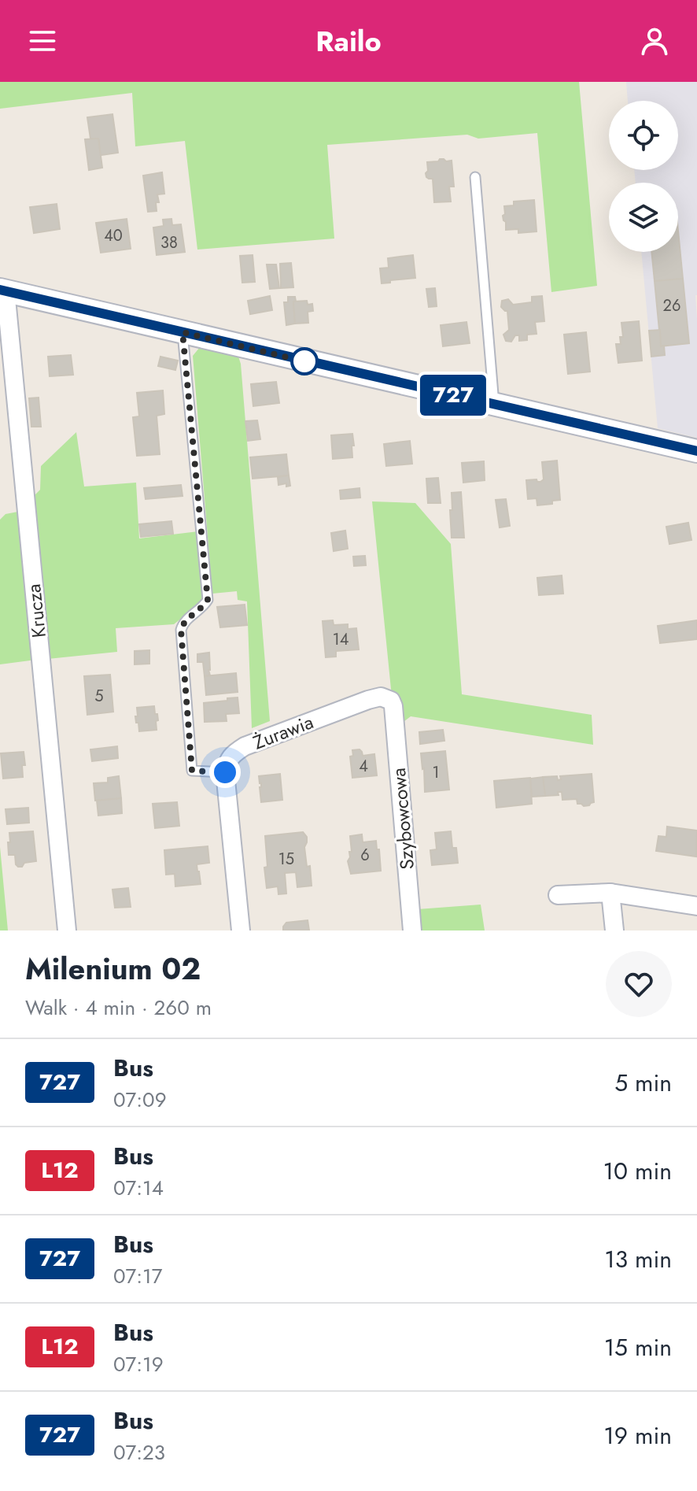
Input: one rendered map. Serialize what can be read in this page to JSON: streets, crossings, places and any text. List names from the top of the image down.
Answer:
{
  "streets": {
    "street": ["Krucza", "Żurawia", "Szybowcowa"]
  },
  "crossings": [
    ["Żurawia", "Szybowcowa"]
  ],
  "lines": ["bus line 727"],
  "house_numbers": [
    "40",
    "38",
    "26",
    "14",
    "5",
    "4",
    "1",
    "6",
    "15"
  ],
  "page": {
    "header": "Railo",
    "on_map": "727",
    "heading": ["Milenium 02", "Walk · 4 min · 260 m"],
    "list": [
      {
        "mark": "727",
        "name": "Bus",
        "note": "07:09",
        "value": "5 min"
      },
      {
        "mark": "L12",
        "name": "Bus",
        "note": "07:14",
        "value": "10 min"
      },
      {
        "mark": "727",
        "name": "Bus",
        "note": "07:17",
        "value": "13 min"
      },
      {
        "mark": "L12",
        "name": "Bus",
        "note": "07:19",
        "value": "15 min"
      },
      {
        "mark": "727",
        "name": "Bus",
        "note": "07:23",
        "value": "19 min"
      }
    ]
  }
}
